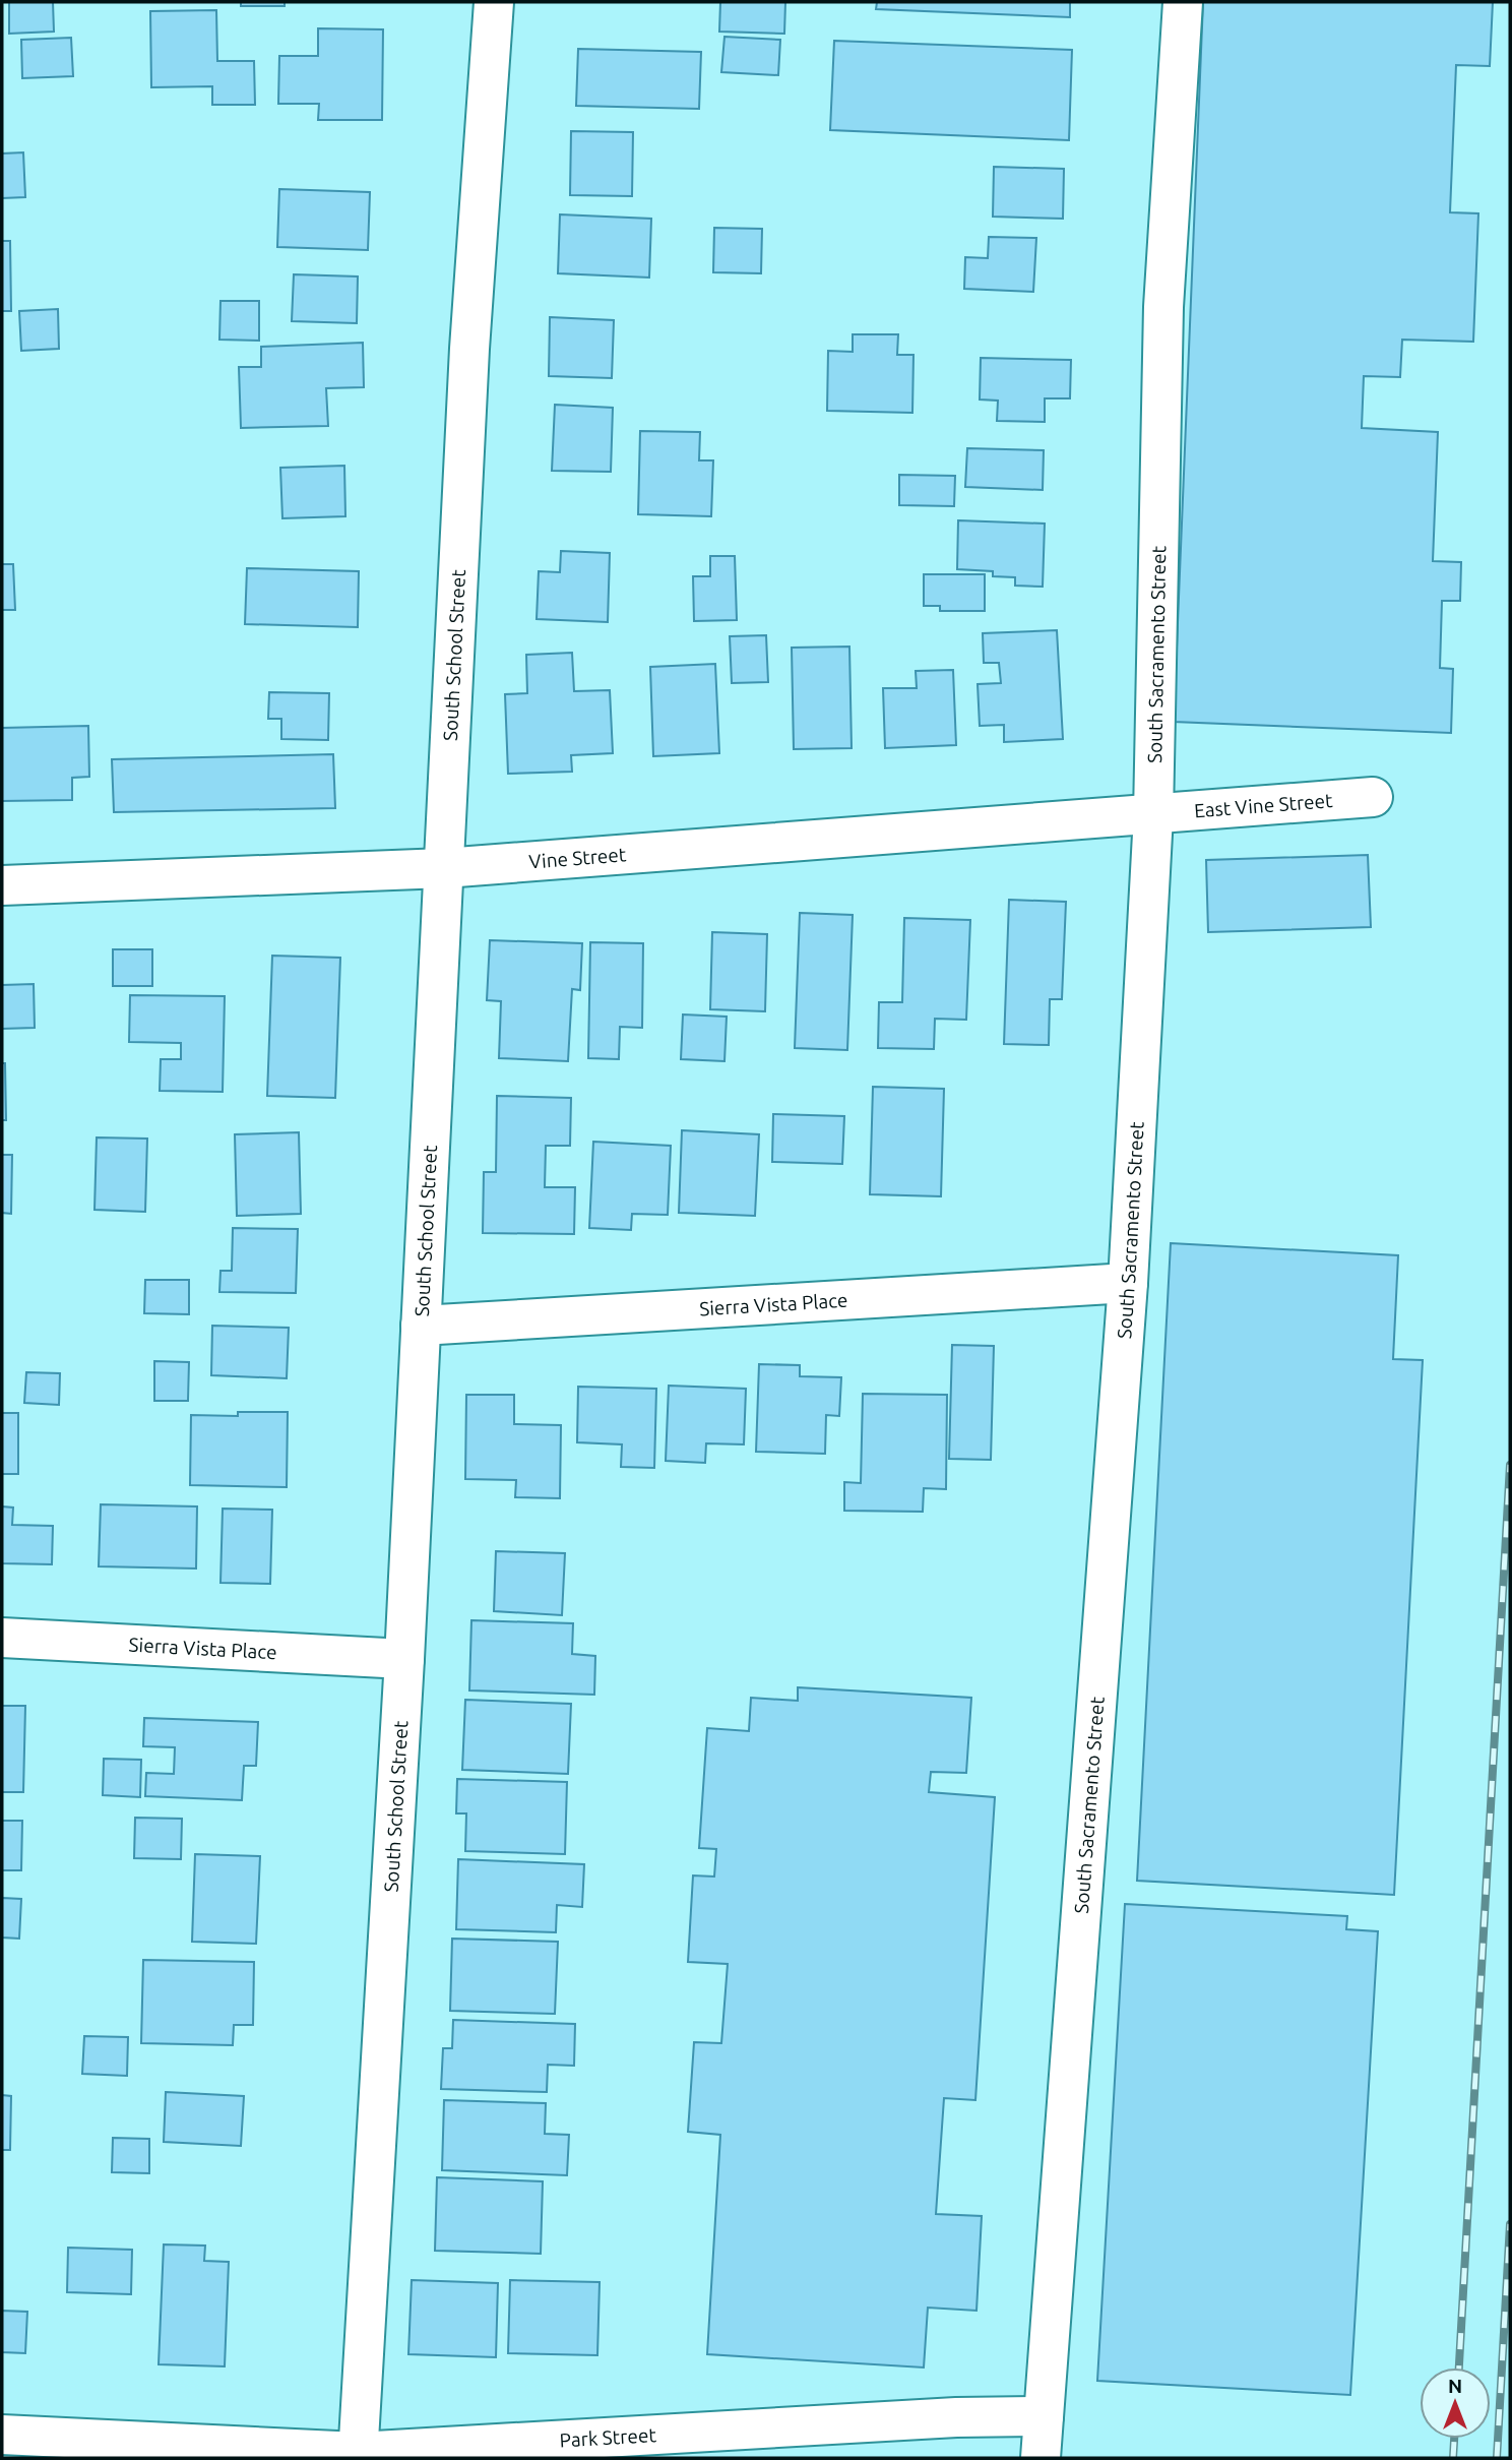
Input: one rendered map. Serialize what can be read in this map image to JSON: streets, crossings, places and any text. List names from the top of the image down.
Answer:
{
  "streets": {
    "street": [
      "South School Street",
      "South Sacramento Street",
      "East Vine Street",
      "Vine Street",
      "Sierra Vista Place",
      "Park Street"
    ]
  },
  "crossings": [
    ["South School Street", "Vine Street"],
    ["South School Street", "Sierra Vista Place"],
    ["South School Street", "Park Street"],
    ["South Sacramento Street", "East Vine Street"],
    ["South Sacramento Street", "Vine Street"],
    ["South Sacramento Street", "Sierra Vista Place"],
    ["South Sacramento Street", "Park Street"],
    ["East Vine Street", "Vine Street"]
  ],
  "north": "top"
}
